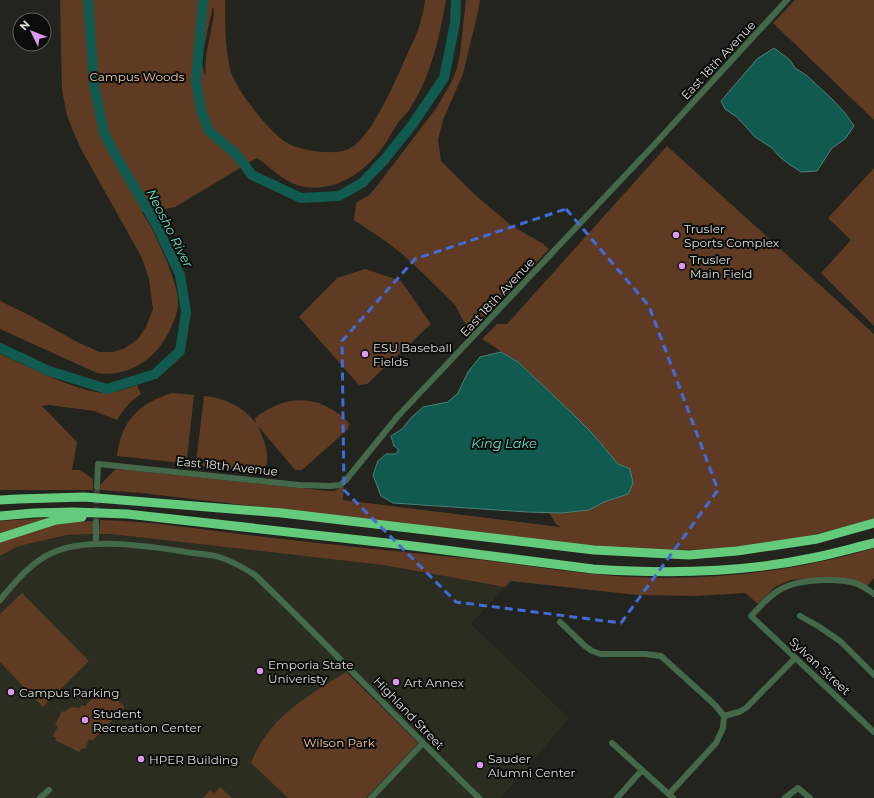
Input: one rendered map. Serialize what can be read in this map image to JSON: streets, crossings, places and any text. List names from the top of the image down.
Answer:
{
  "streets": {
    "street": ["East 18th Avenue", "Sylvan Street", "Highland Street"]
  },
  "water": ["Neosho River", "King Lake"],
  "parks": ["Campus Woods", "Wilson Park"],
  "places": [
    "Trusler Sports Complex",
    "Trusler Main Field",
    "ESU Baseball Fields",
    "Emporia State Univeristy",
    "Art Annex",
    "Campus Parking",
    "Student Recreation Center",
    "HPER Building",
    "Sauder Alumni Center"
  ],
  "north": "top left"
}
